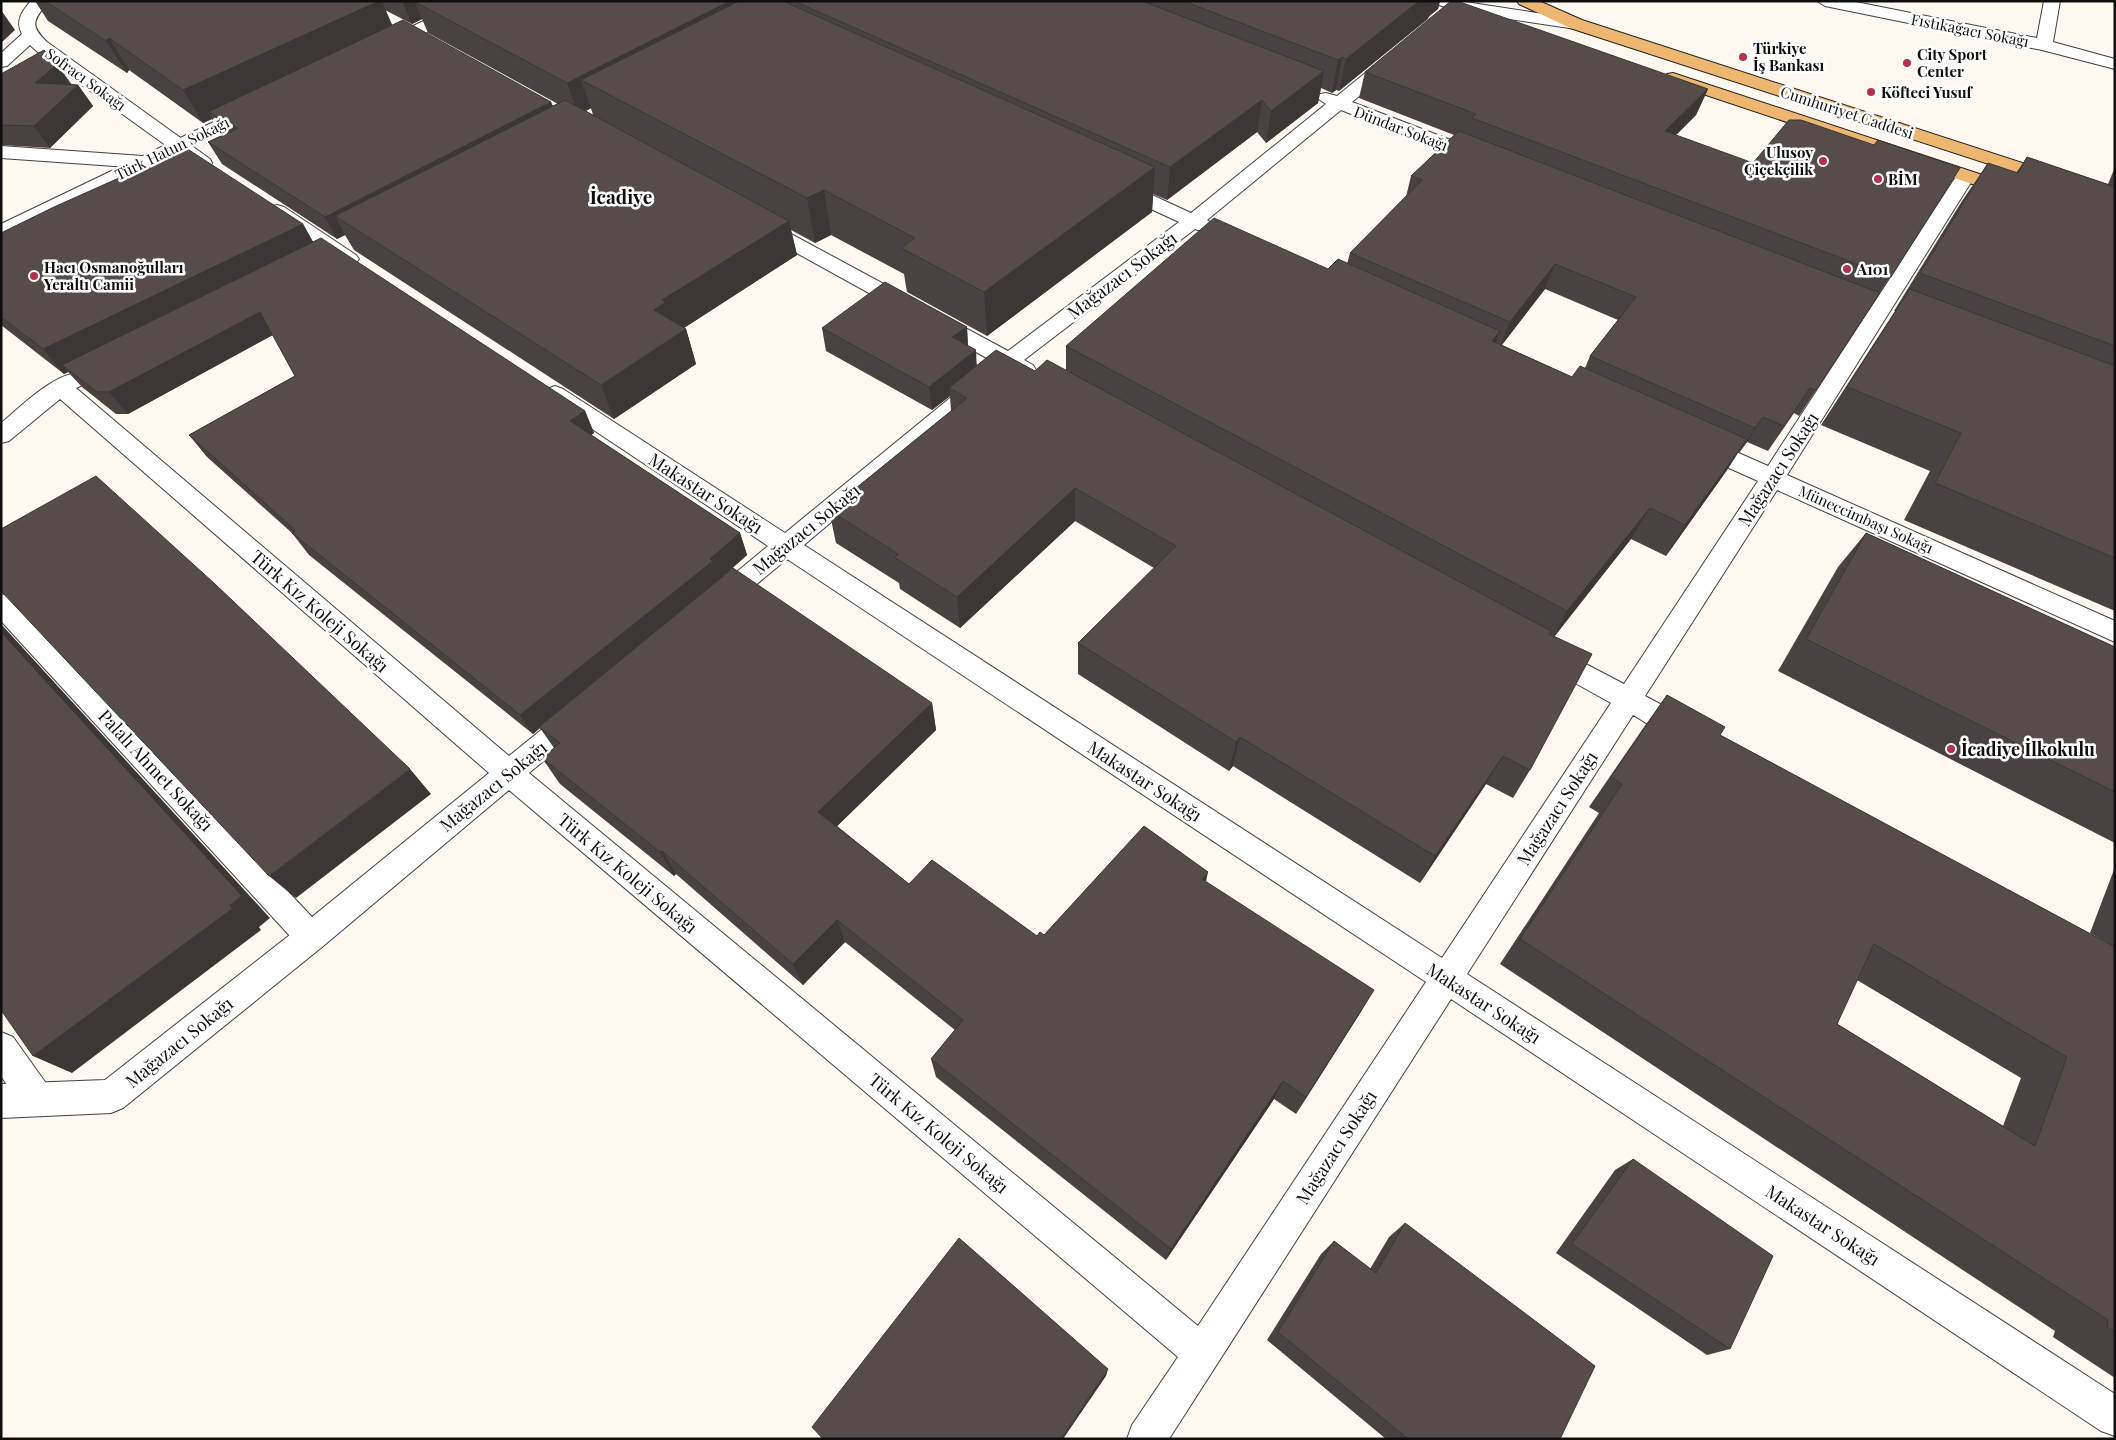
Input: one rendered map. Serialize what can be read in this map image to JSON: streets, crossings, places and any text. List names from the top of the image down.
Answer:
{
  "streets": {
    "main road": ["Cumhuriyet Caddesi"],
    "street": [
      "Fıstıkağacı Sokağı",
      "Sofracı Sokağı",
      "Dündar Sokağı",
      "Türk Hatun Sokağı",
      "Mağazacı Sokağı",
      "Makastar Sokağı",
      "Müneccimbaşı Sokağı",
      "Türk Kız Koleji Sokağı",
      "Palalı Ahmet Sokağı"
    ]
  },
  "crossings": [
    ["Sofracı Sokağı", "Türk Hatun Sokağı"],
    ["Cumhuriyet Caddesi", "Mağazacı Sokağı"],
    ["Dündar Sokağı", "Mağazacı Sokağı"],
    ["Mağazacı Sokağı", "Makastar Sokağı"],
    ["Mağazacı Sokağı", "Müneccimbaşı Sokağı"],
    ["Mağazacı Sokağı", "Türk Kız Koleji Sokağı"],
    ["Mağazacı Sokağı", "Palalı Ahmet Sokağı"]
  ],
  "districts": ["İcadiye"],
  "places": [
    "Türkiye İş Bankası",
    "City Sport Center",
    "Köfteci Yusuf",
    "Ulusoy Çiçekçilik",
    "BİM",
    "A101",
    "Hacı Osmanoğulları Yeraltı Camii",
    "İcadiye İlkokulu"
  ]
}
